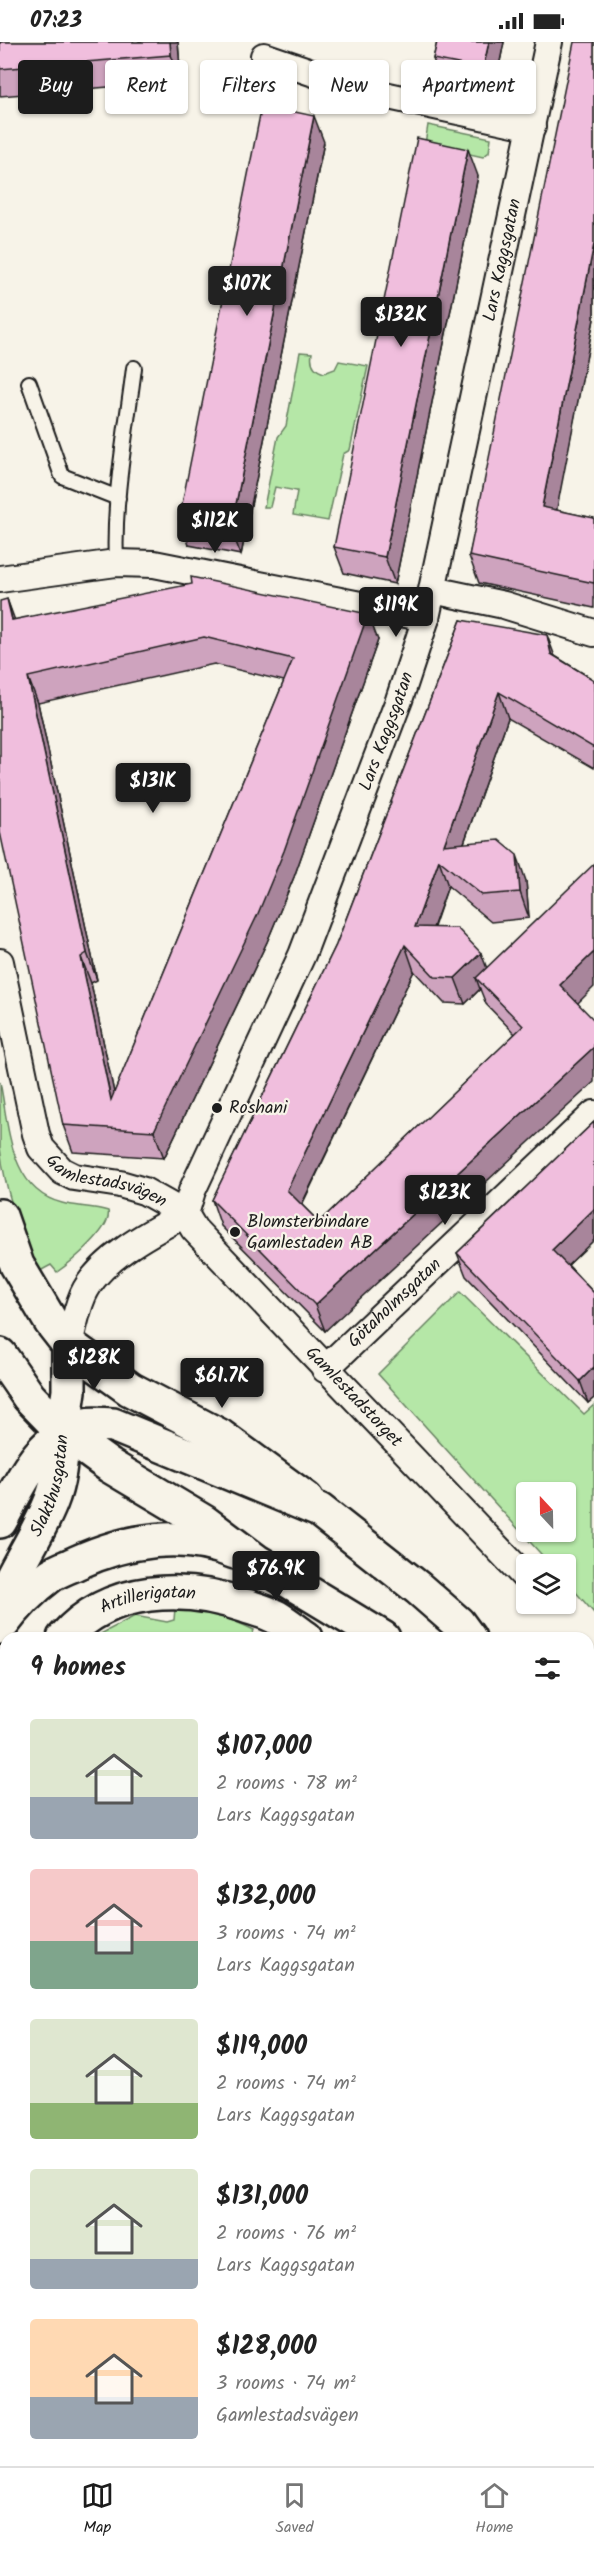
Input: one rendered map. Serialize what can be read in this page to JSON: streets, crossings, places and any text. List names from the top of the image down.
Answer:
{
  "streets": {
    "main road": ["Slakthusgatan", "Artillerigatan"],
    "street": [
      "Lars Kaggsgatan",
      "Gamlestadsvägen",
      "Götaholmsgatan",
      "Gamlestadstorget"
    ]
  },
  "crossings": [
    ["Lars Kaggsgatan", "Gamlestadsvägen"],
    ["Lars Kaggsgatan", "Gamlestadstorget"],
    ["Gamlestadsvägen", "Gamlestadstorget"],
    ["Götaholmsgatan", "Gamlestadstorget"]
  ],
  "places": ["Roshani", "Blomsterbindare Gamlestaden AB"],
  "north": "top",
  "page": {
    "status": "07:23",
    "chip": [
      "Buy",
      "Rent",
      "Filters",
      "New",
      "Apartment"
    ],
    "price": [
      "$107K",
      "$132K",
      "$112K",
      "$119K",
      "$131K",
      "$123K",
      "$128K",
      "$61.7K",
      "$76.9K"
    ],
    "heading": "9 homes",
    "list": [
      {
        "name": "$107,000",
        "note": "2 rooms · 78 m² · Lars Kaggsgatan"
      },
      {
        "name": "$132,000",
        "note": "3 rooms · 74 m² · Lars Kaggsgatan"
      },
      {
        "name": "$119,000",
        "note": "2 rooms · 74 m² · Lars Kaggsgatan"
      },
      {
        "name": "$131,000",
        "note": "2 rooms · 76 m² · Lars Kaggsgatan"
      },
      {
        "name": "$128,000",
        "note": "3 rooms · 74 m² · Gamlestadsvägen"
      }
    ],
    "tabs": ["Map", "Saved", "Home"]
  }
}
